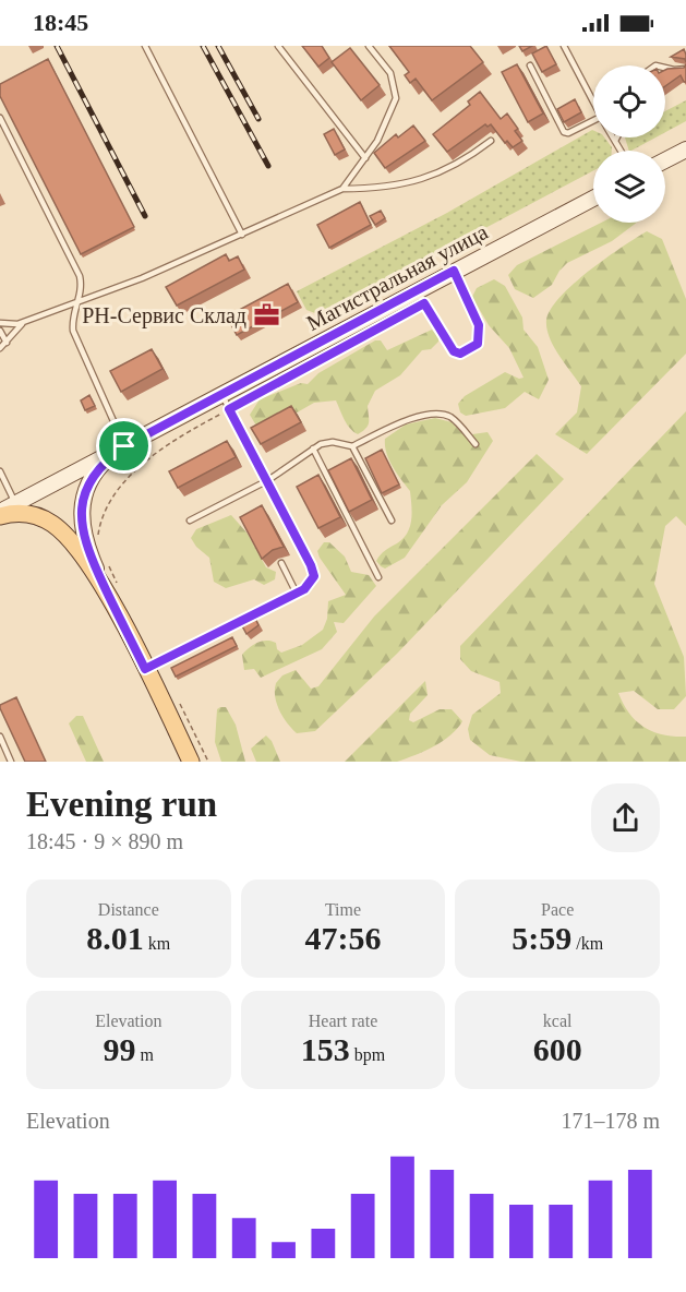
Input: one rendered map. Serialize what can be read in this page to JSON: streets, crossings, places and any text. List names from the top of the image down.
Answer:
{
  "streets": {
    "main road": ["Магистральная улица"]
  },
  "places": {
    "office": ["РН-Сервис Cклад"]
  },
  "page": {
    "status": "18:45",
    "heading": ["Evening run", "18:45 · 9 × 890 m"],
    "stats": [
      ["Distance", "8.01 km"],
      ["Time", "47:56"],
      ["Pace", "5:59 /km"],
      ["Elevation", "99 m"],
      ["Heart rate", "153 bpm"],
      ["kcal", "600"]
    ],
    "chart": ["Elevation", "171–178 m"]
  }
}
